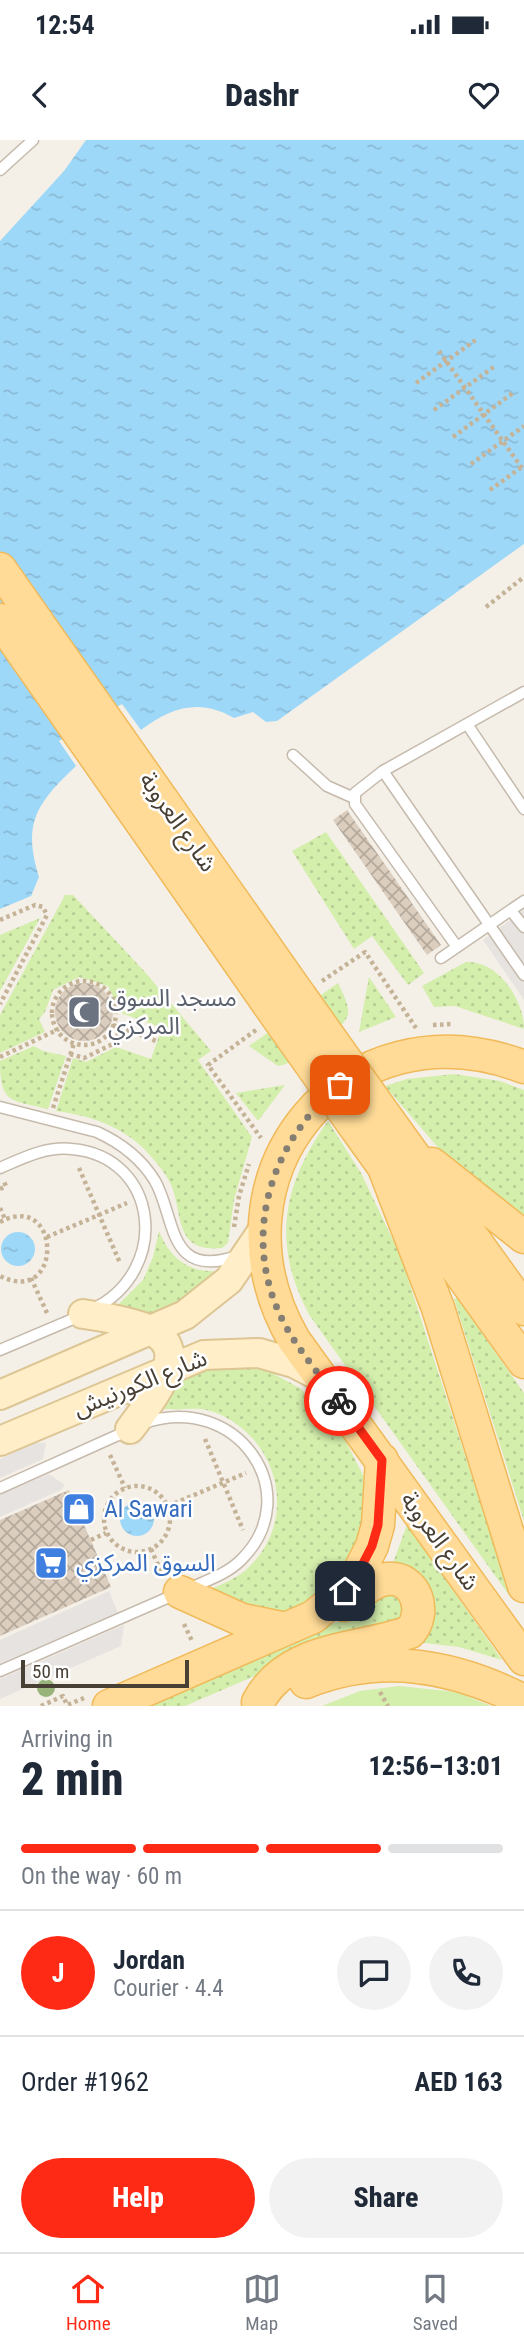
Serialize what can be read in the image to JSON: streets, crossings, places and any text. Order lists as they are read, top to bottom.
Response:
{
  "streets": {
    "main road": ["شارع العروبة", "شارع الكورنيش"]
  },
  "crossings": [
    ["شارع العروبة", "شارع الكورنيش"]
  ],
  "places": {
    "mosque": ["مسجد السوق المركزي"],
    "shop": ["Al Sawari"],
    "supermarket": ["السوق المركزي"]
  },
  "scale_bar": "50 m",
  "page": {
    "status": "12:54",
    "header": "Dashr",
    "scale": "50 m",
    "heading": ["2 min", "Arriving in", "12:56–13:01"],
    "panel": [
      "Jordan",
      "Courier · 4.4",
      "Order #1962",
      "AED 163"
    ],
    "bar": "On the way · 60 m",
    "round": "J",
    "buttons": ["Help", "Share"],
    "tabs": ["Home", "Map", "Saved"]
  }
}
